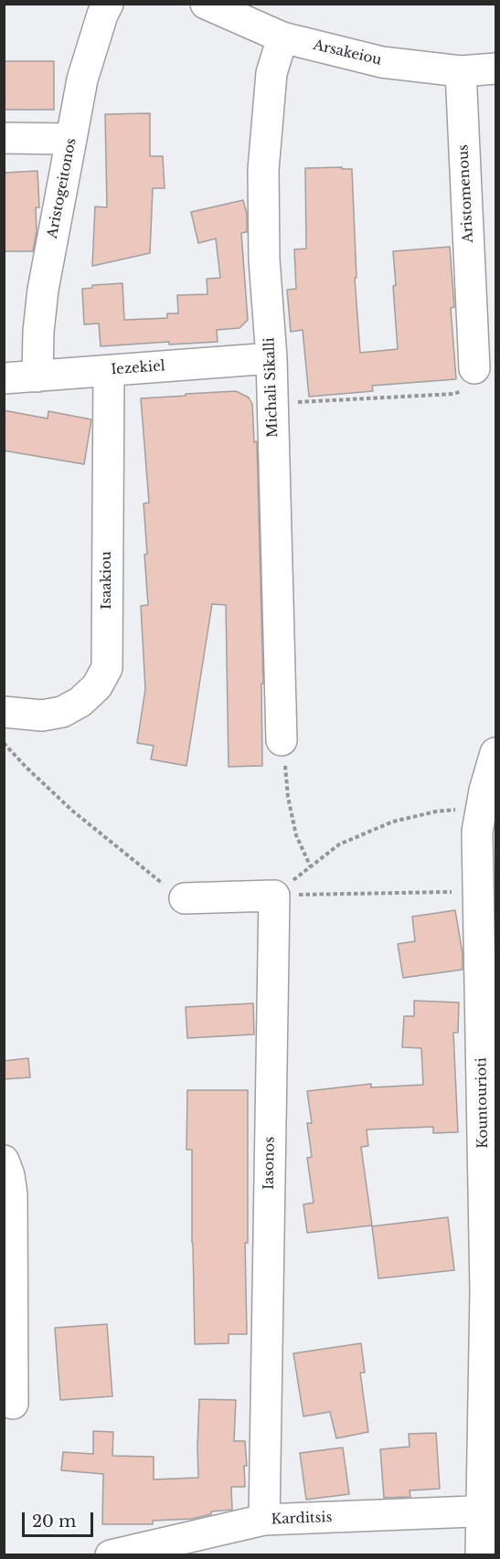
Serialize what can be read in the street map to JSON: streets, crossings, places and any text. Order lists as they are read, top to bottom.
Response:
{
  "streets": {
    "street": [
      "Arsakeiou",
      "Aristogeitonos",
      "Aristomenous",
      "Iezekiel",
      "Michali Sikalli",
      "Isaakiou",
      "Kountourioti",
      "Iasonos",
      "Karditsis"
    ]
  },
  "crossings": [
    ["Arsakeiou", "Aristomenous"],
    ["Arsakeiou", "Michali Sikalli"],
    ["Aristogeitonos", "Iezekiel"],
    ["Iezekiel", "Michali Sikalli"],
    ["Iezekiel", "Isaakiou"],
    ["Kountourioti", "Karditsis"],
    ["Iasonos", "Karditsis"]
  ],
  "scale_bar": "20 m"
}
